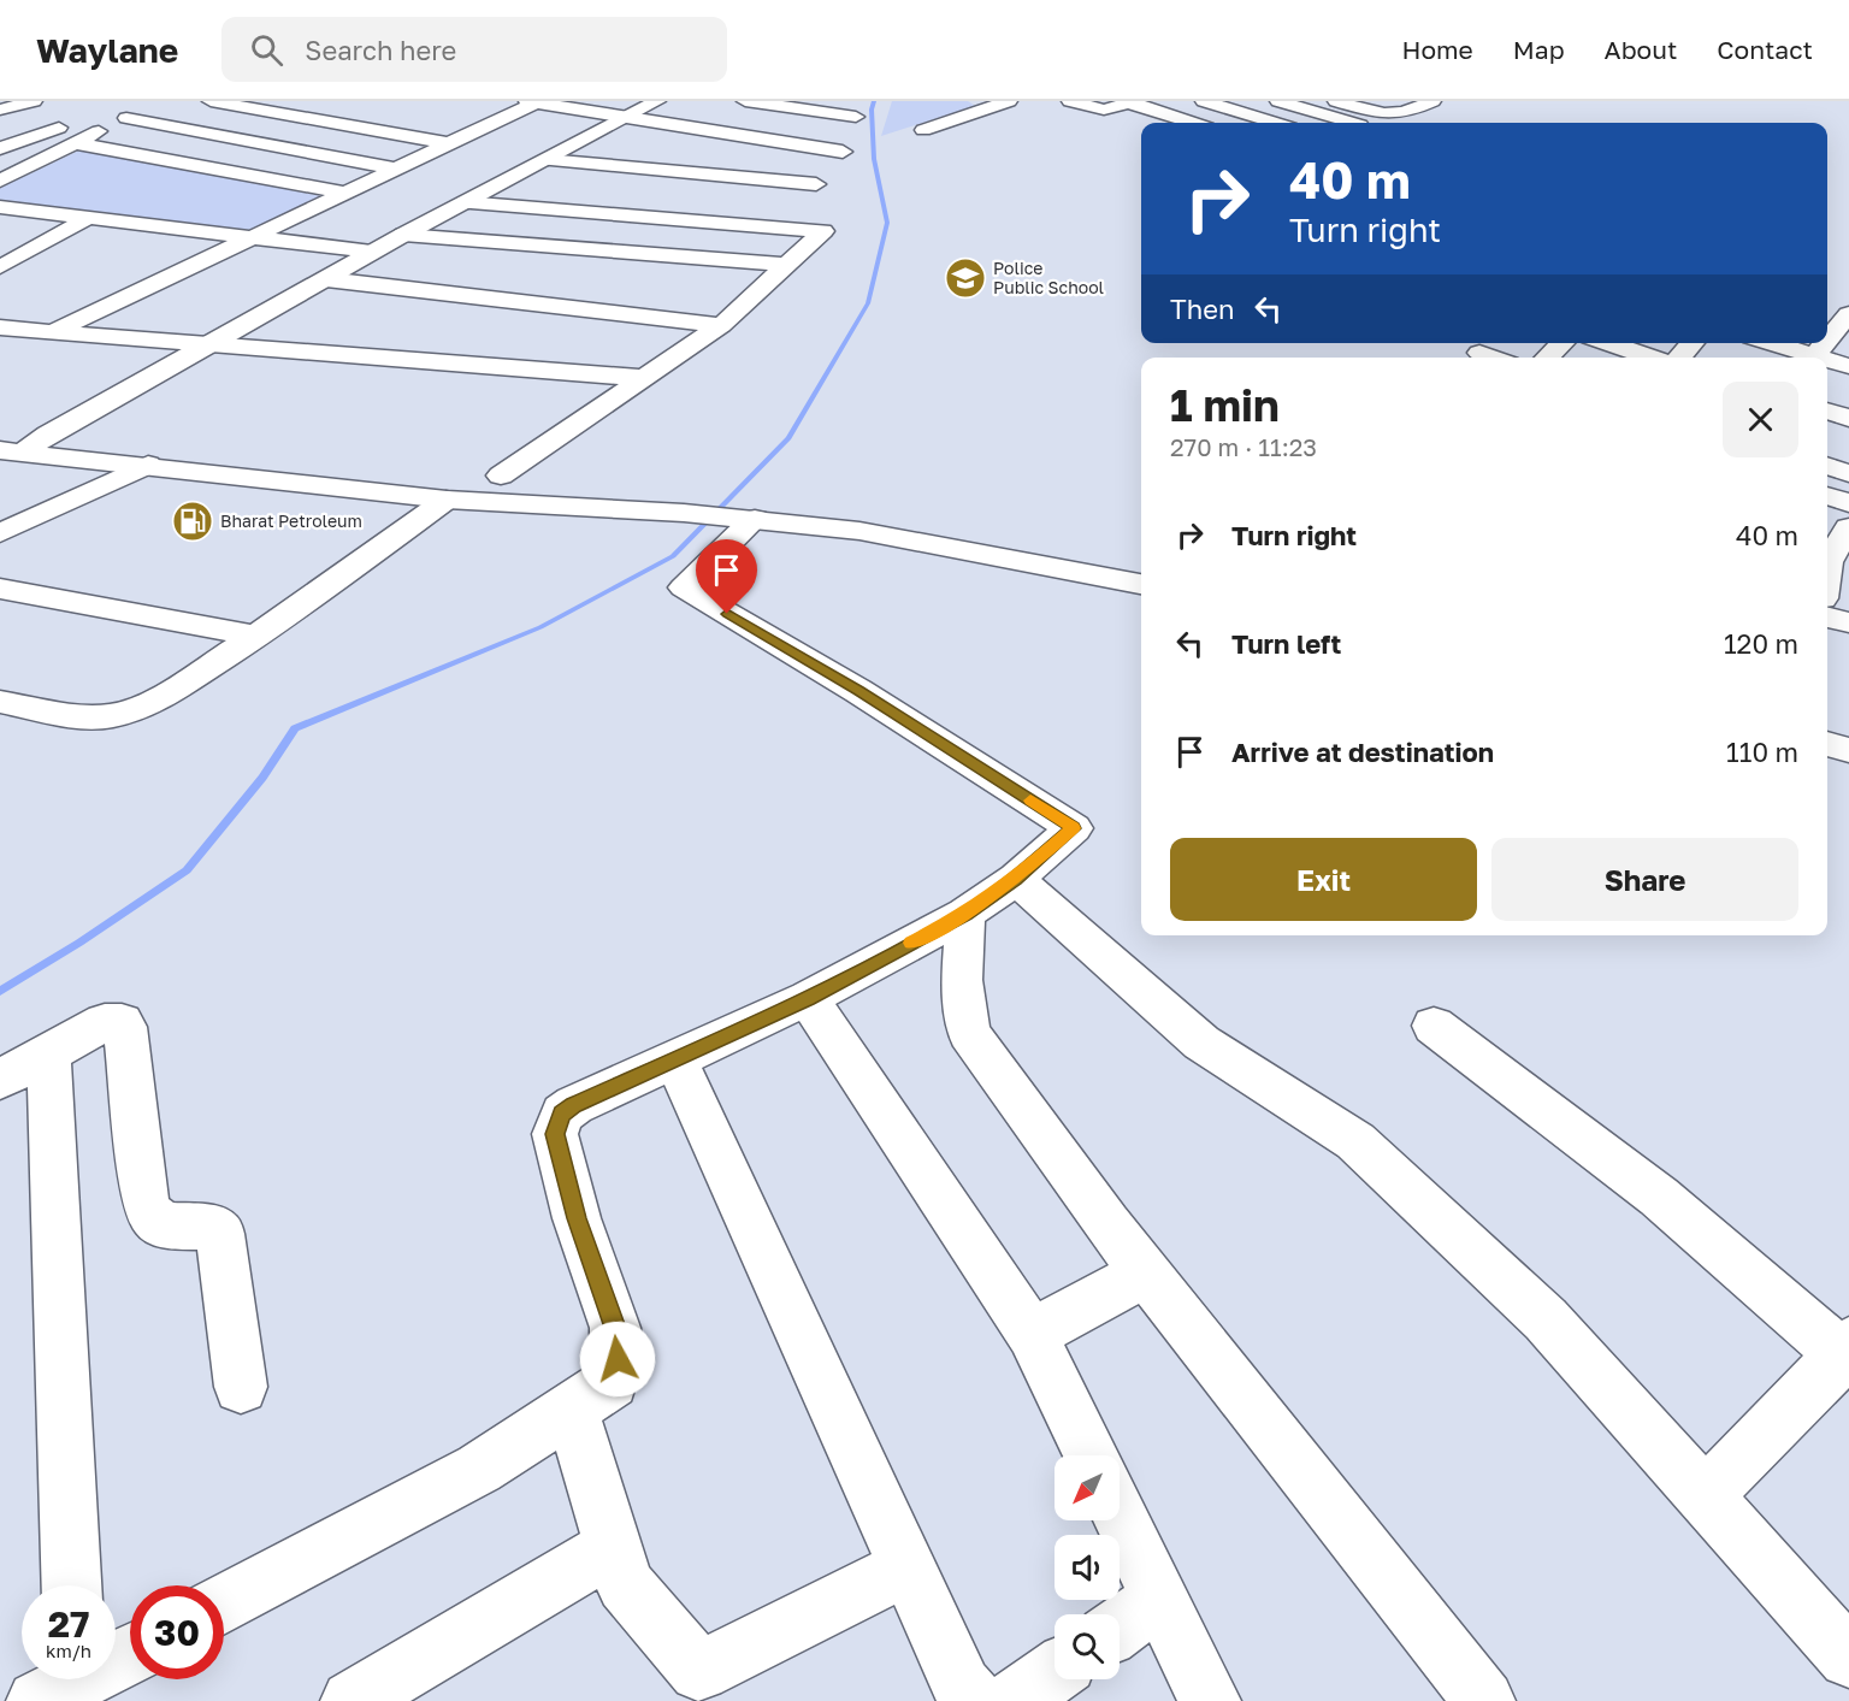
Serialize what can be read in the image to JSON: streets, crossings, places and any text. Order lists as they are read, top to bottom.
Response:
{
  "places": {
    "school or university": ["Police Public School"],
    "fuel station": ["Bharat Petroleum"]
  },
  "north": "bottom left",
  "page": {
    "header": "Waylane",
    "search": "Search here",
    "nav": [
      "Home",
      "Map",
      "About",
      "Contact"
    ],
    "turn": ["40 m", "Turn right"],
    "then": "Then",
    "heading": ["1 min", "270 m · 11:23"],
    "list": [
      {
        "name": "Turn right",
        "value": "40 m"
      },
      {
        "name": "Turn left",
        "value": "120 m"
      },
      {
        "name": "Arrive at destination",
        "value": "110 m"
      }
    ],
    "buttons": ["Exit", "Share"],
    "speed": "27 km/h",
    "limit": "30"
  }
}
